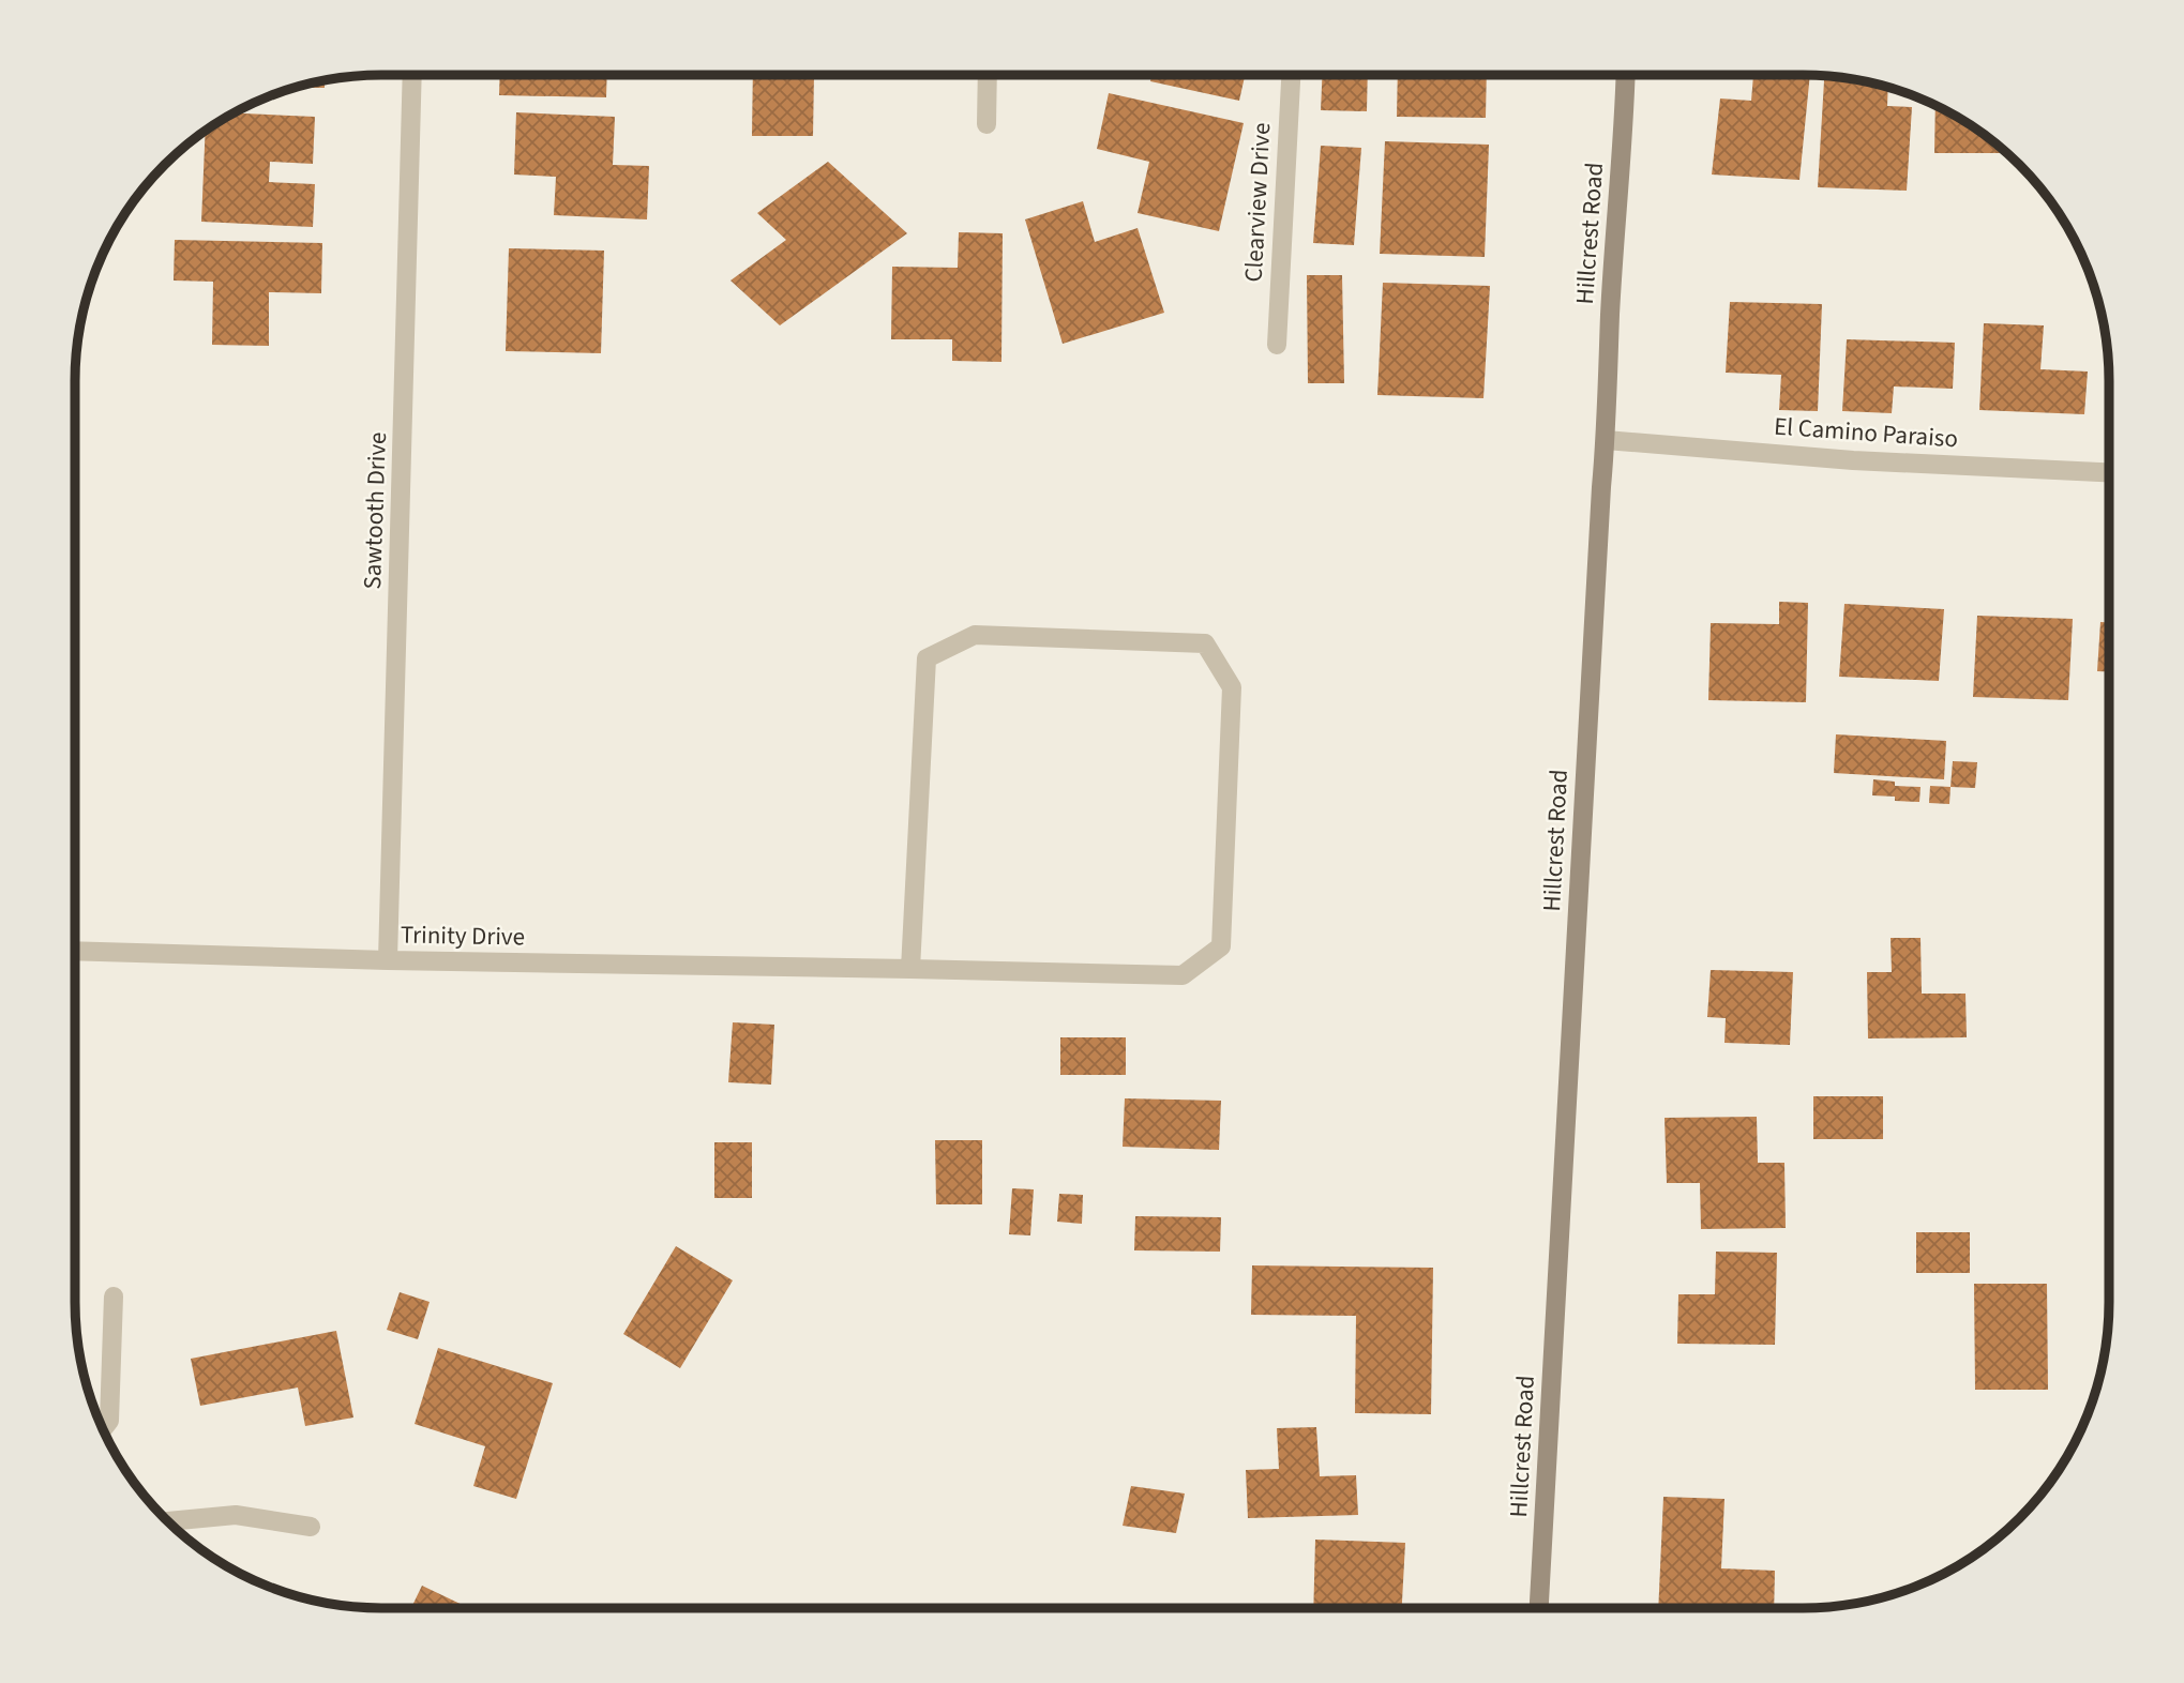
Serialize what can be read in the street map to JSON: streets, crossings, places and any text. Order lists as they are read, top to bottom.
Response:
{
  "streets": {
    "street": [
      "Clearview Drive",
      "Hillcrest Road",
      "El Camino Paraiso",
      "Sawtooth Drive",
      "Trinity Drive"
    ]
  },
  "crossings": [
    ["Hillcrest Road", "El Camino Paraiso"],
    ["Sawtooth Drive", "Trinity Drive"]
  ]
}
